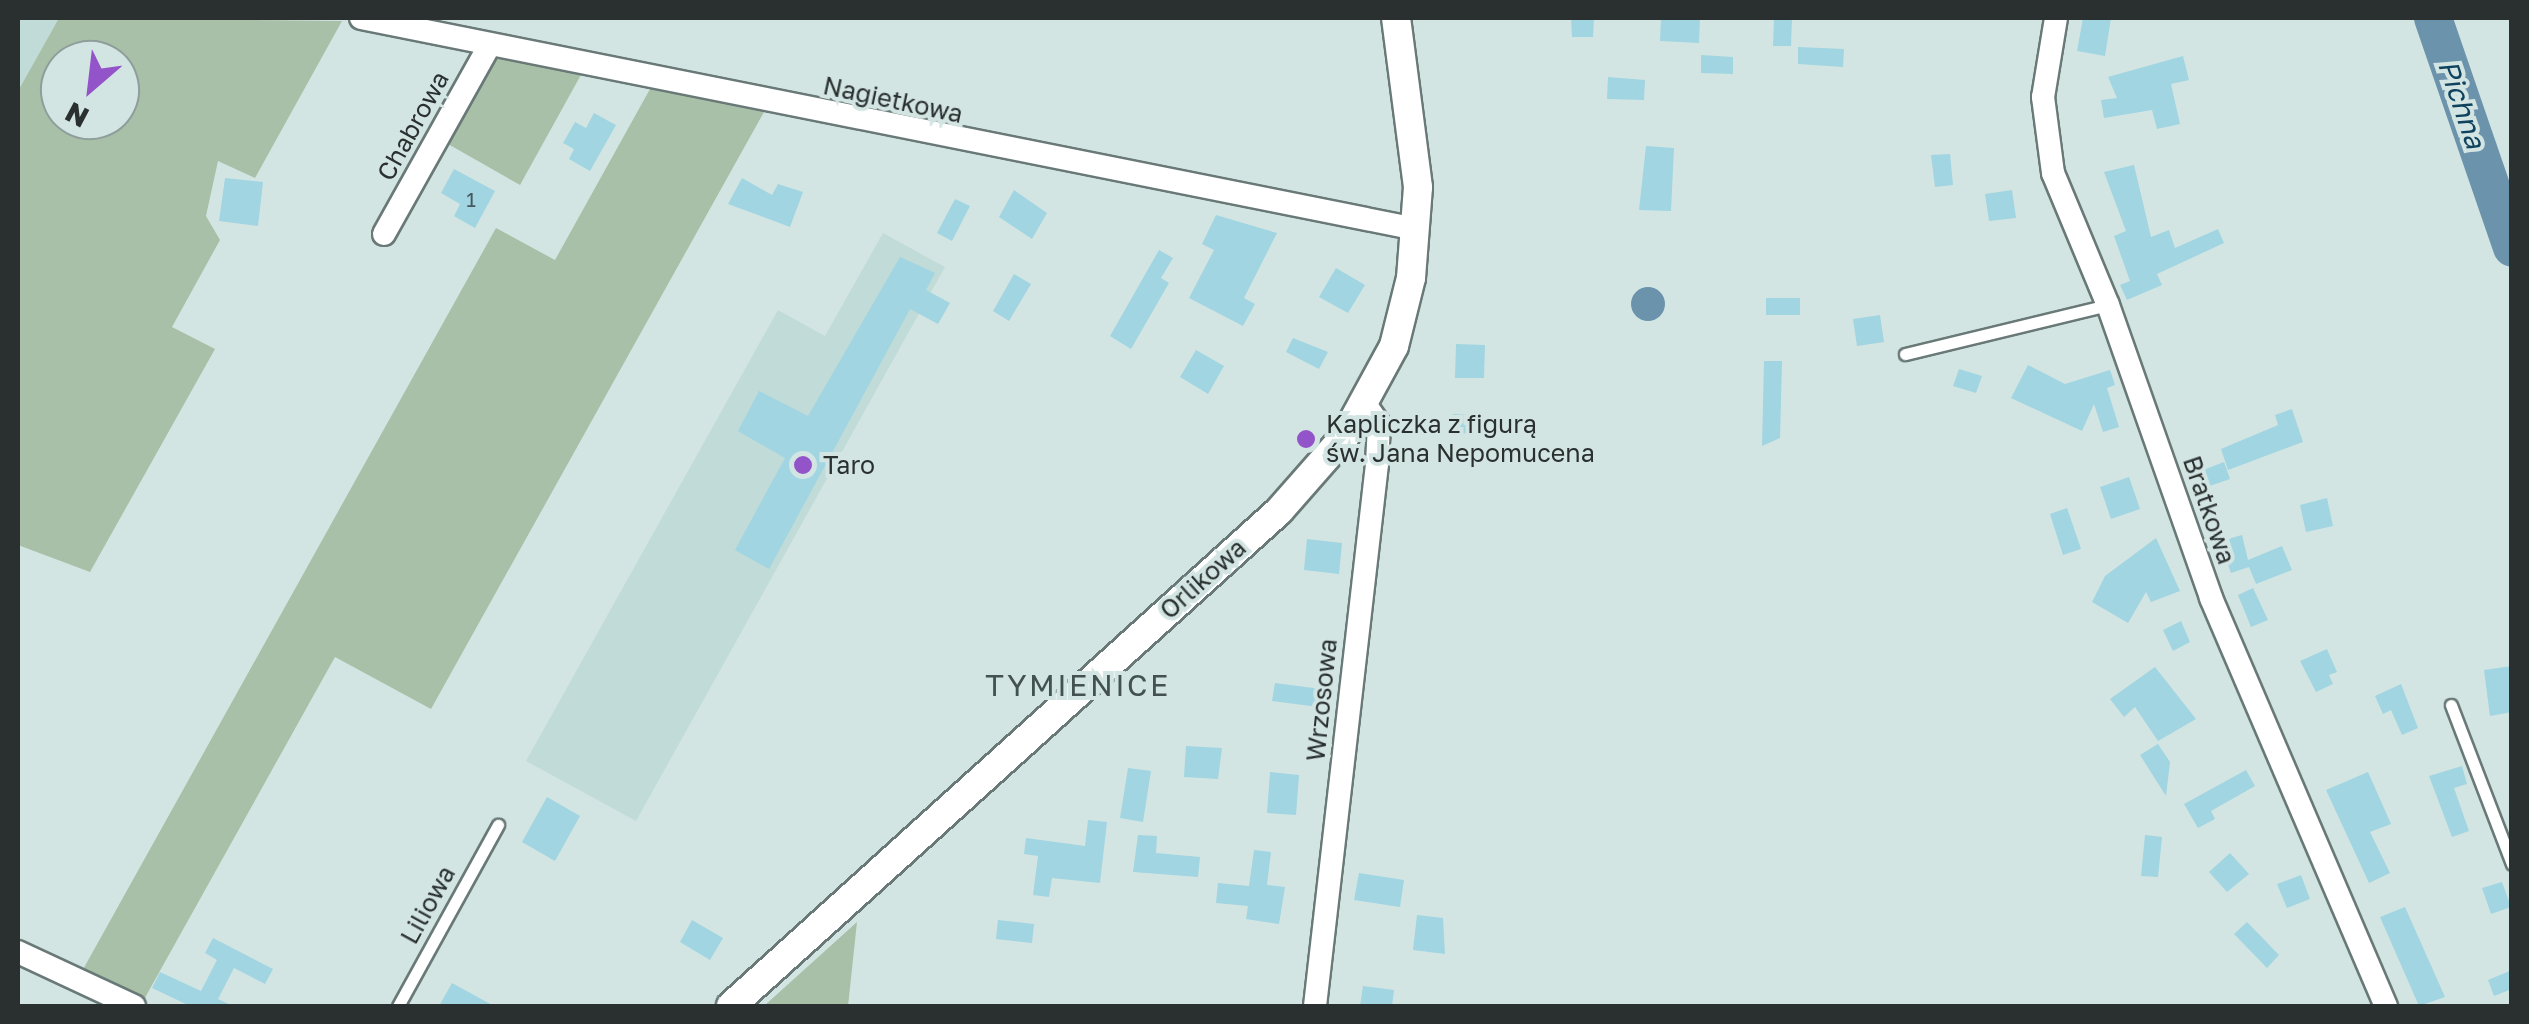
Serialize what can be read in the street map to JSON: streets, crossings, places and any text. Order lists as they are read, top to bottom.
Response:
{
  "streets": {
    "street": [
      "Nagietkowa",
      "Chabrowa",
      "Bratkowa",
      "Orlikowa",
      "Wrzosowa"
    ],
    "lane": ["Liliowa"]
  },
  "crossings": [
    ["Nagietkowa", "Chabrowa"],
    ["Nagietkowa", "Orlikowa"],
    ["Orlikowa", "Wrzosowa"]
  ],
  "districts": ["TYMIENICE"],
  "water": ["Pichna"],
  "places": ["Kapliczka z figurą św. Jana Nepomucena", "Taro"],
  "house_numbers": ["1"],
  "north": "bottom left"
}
